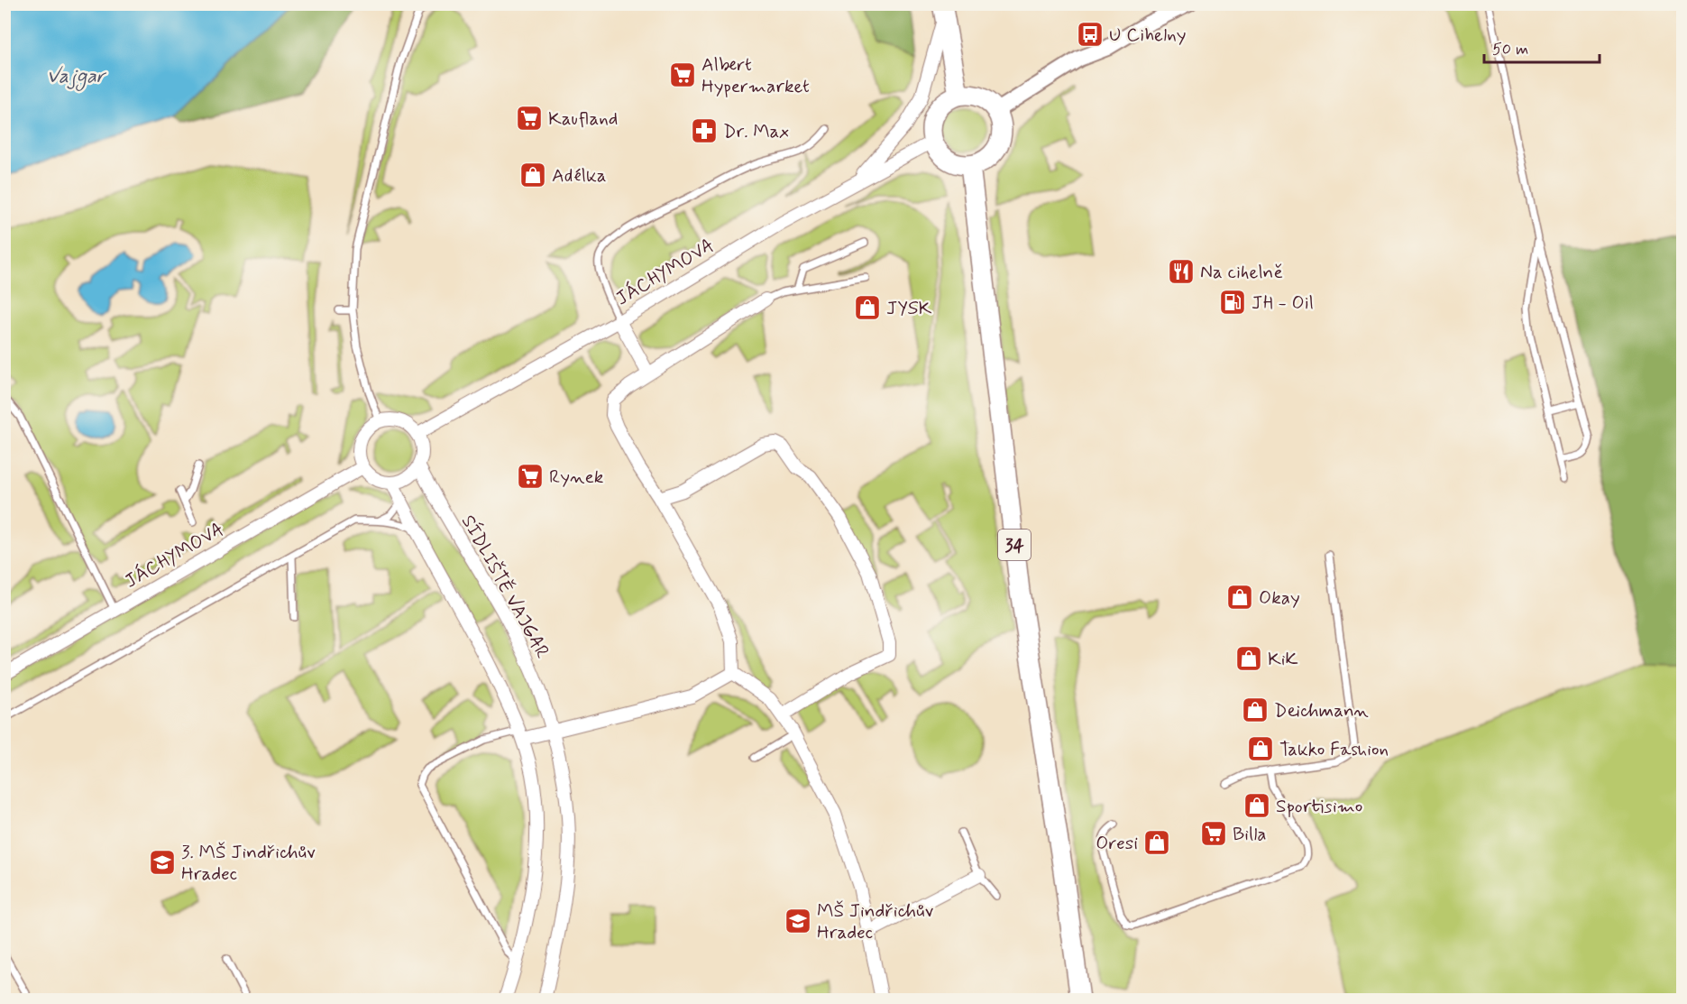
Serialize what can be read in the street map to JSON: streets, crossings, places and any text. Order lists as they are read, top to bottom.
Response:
{
  "streets": {
    "main road": ["34"],
    "street": ["JÁCHYMOVA", "SÍDLIŠTĚ VAJGAR"]
  },
  "crossings": [
    ["JÁCHYMOVA", "34"],
    ["JÁCHYMOVA", "SÍDLIŠTĚ VAJGAR"]
  ],
  "water": ["Vajgar"],
  "places": {
    "bus stop": ["U Cihelny"],
    "supermarket": [
      "Albert Hypermarket",
      "Kaufland",
      "Rynek",
      "Billa"
    ],
    "pharmacy": ["Dr. Max"],
    "shop": [
      "Adélka",
      "JYSK",
      "Okay",
      "KiK",
      "Deichmann",
      "Takko Fashion",
      "Sportisimo",
      "Oresi"
    ],
    "restaurant": ["Na cihelně"],
    "fuel station": ["JH - Oil"],
    "school or university": ["3. MŠ Jindřichův Hradec", "MŠ Jindřichův Hradec"]
  },
  "scale_bar": "50 m"
}
